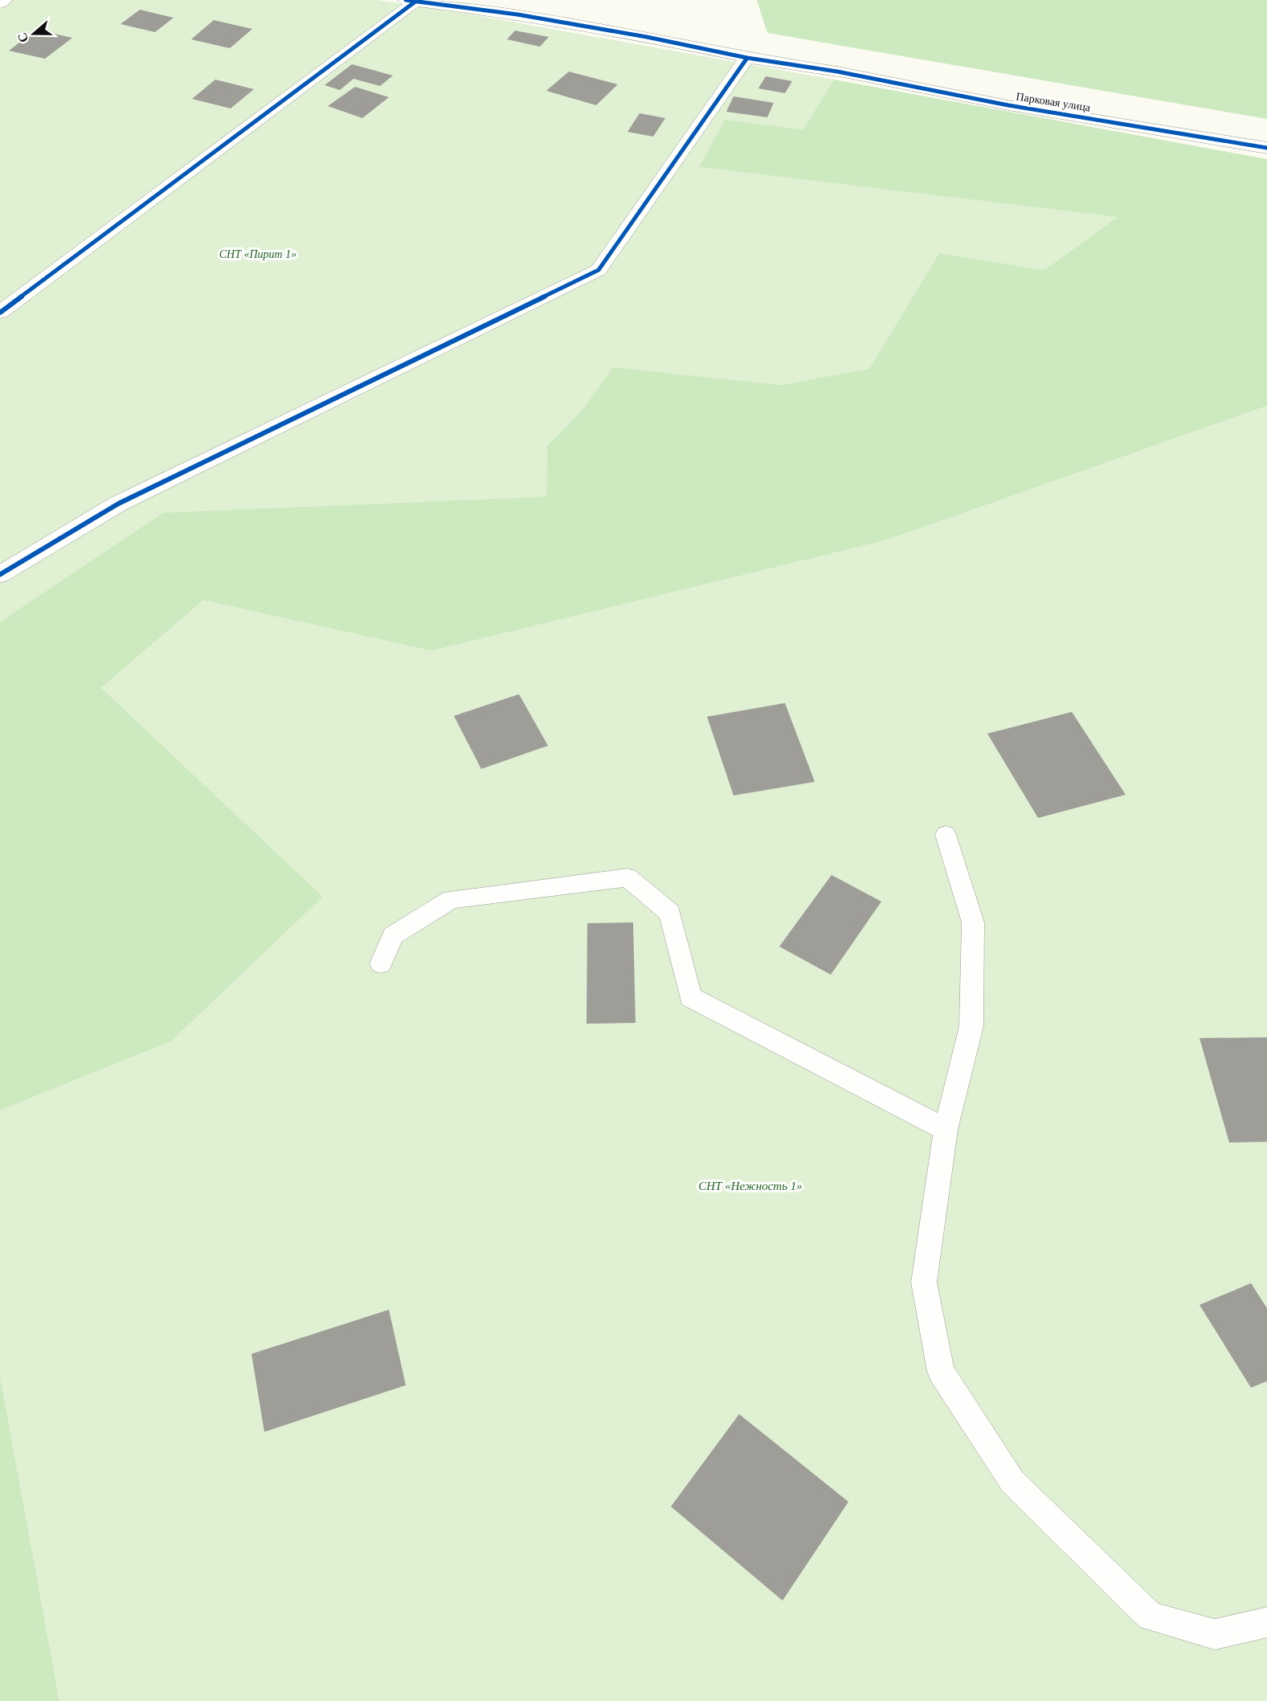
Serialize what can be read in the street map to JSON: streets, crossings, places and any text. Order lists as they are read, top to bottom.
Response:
{
  "streets": {
    "street": ["Парковая улица"]
  },
  "parks": ["СНТ «Пирит 1»", "СНТ «Нежность 1»"],
  "north": "left"
}
